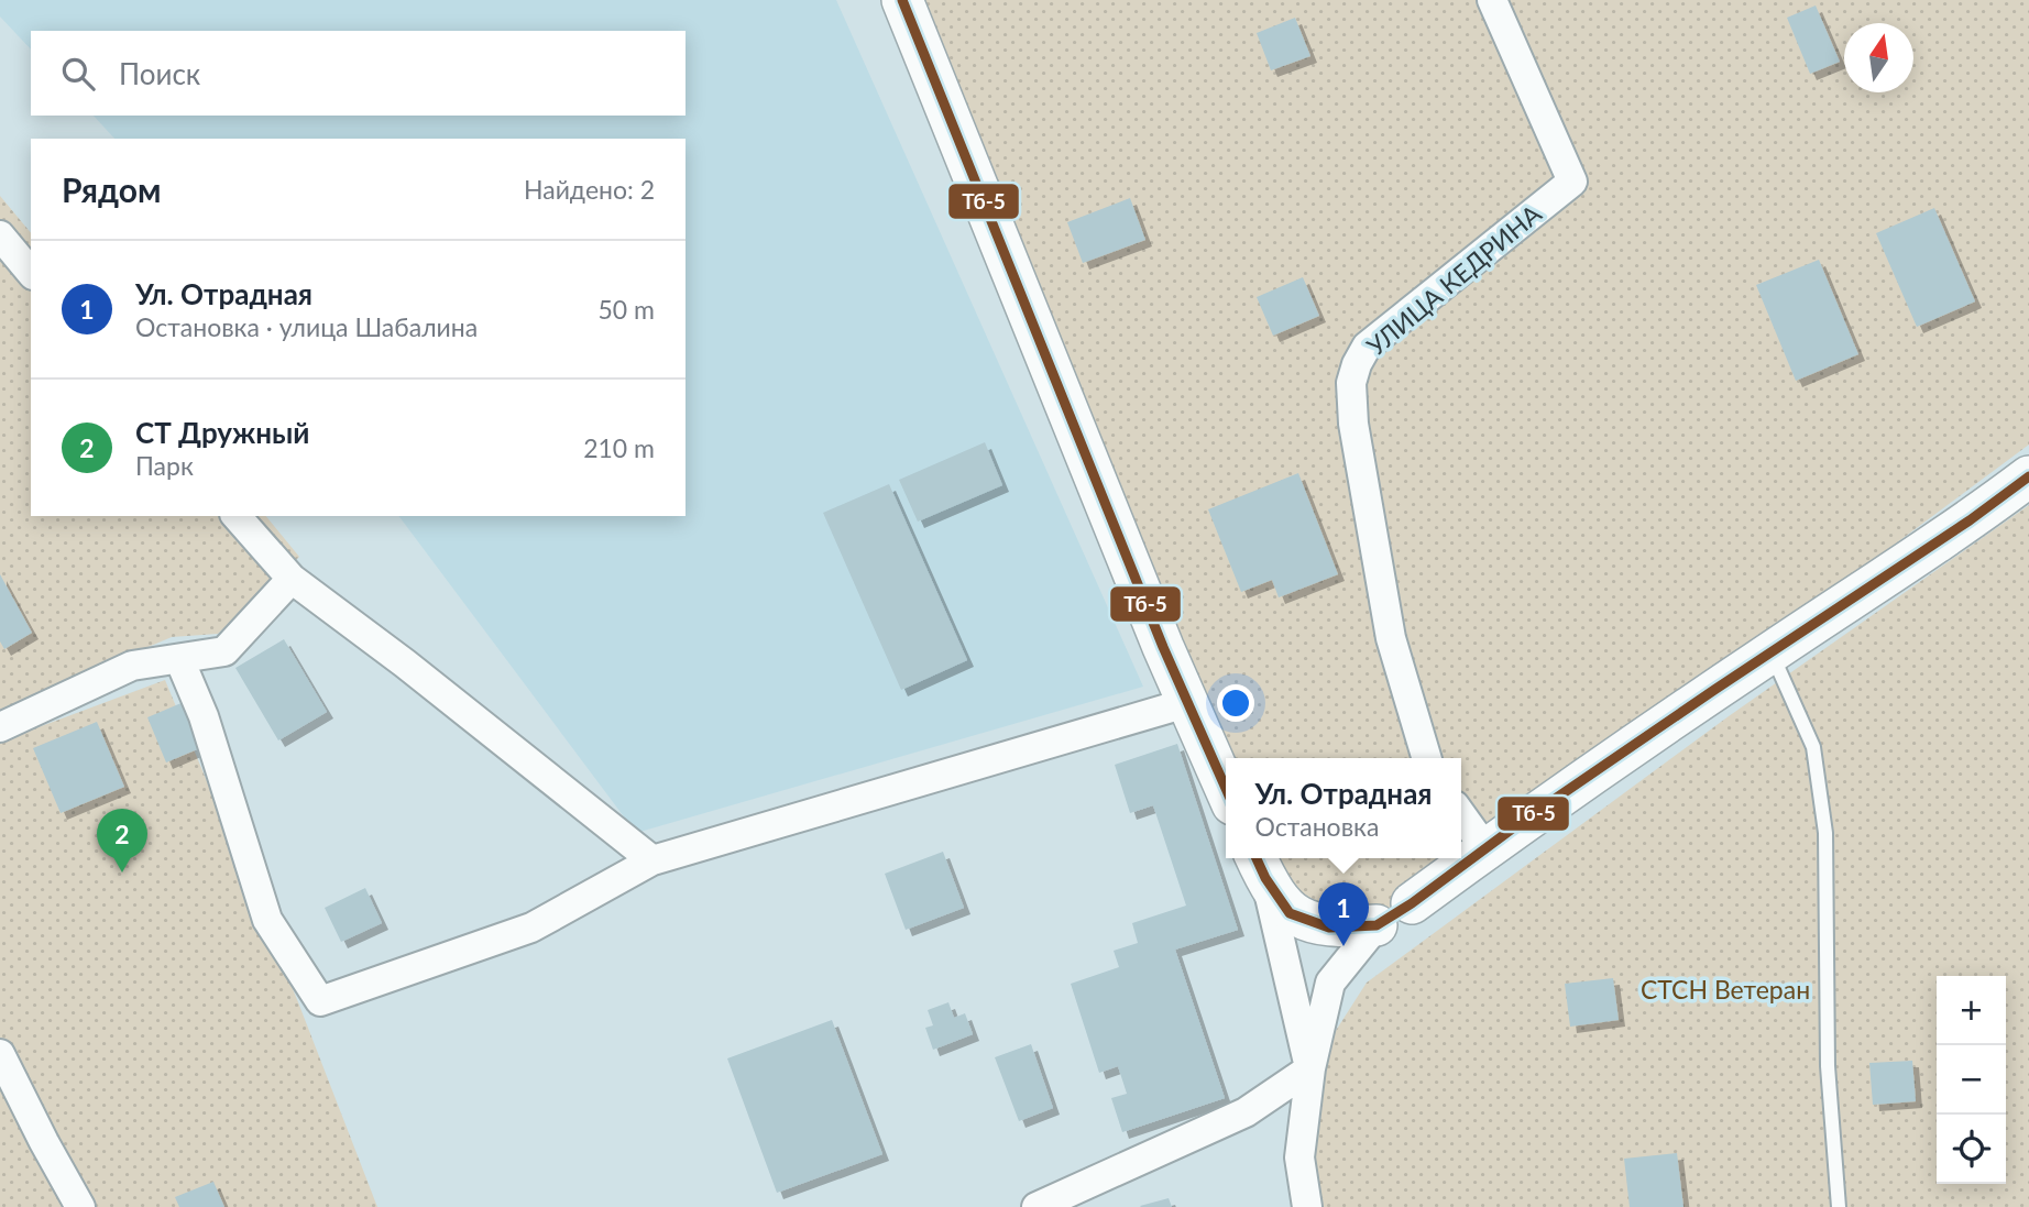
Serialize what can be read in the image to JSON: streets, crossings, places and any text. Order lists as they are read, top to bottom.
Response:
{
  "streets": {
    "street": ["УЛИЦА КЕДРИНА"]
  },
  "parks": ["СТСН Ветеран"],
  "lines": ["transit line Тб-5"],
  "north": "top",
  "page": {
    "search": "Поиск",
    "heading": ["Рядом", "Найдено: 2"],
    "list": [
      {
        "mark": "1",
        "name": "Ул. Отрадная",
        "note": "Остановка · улица Шабалина",
        "value": "50 m"
      },
      {
        "mark": "2",
        "name": "СТ Дружный",
        "note": "Парк",
        "value": "210 m"
      }
    ],
    "popup": ["Ул. Отрадная", "Остановка"],
    "pins": ["2", "1"],
    "map_buttons": ["+", "−"]
  }
}
